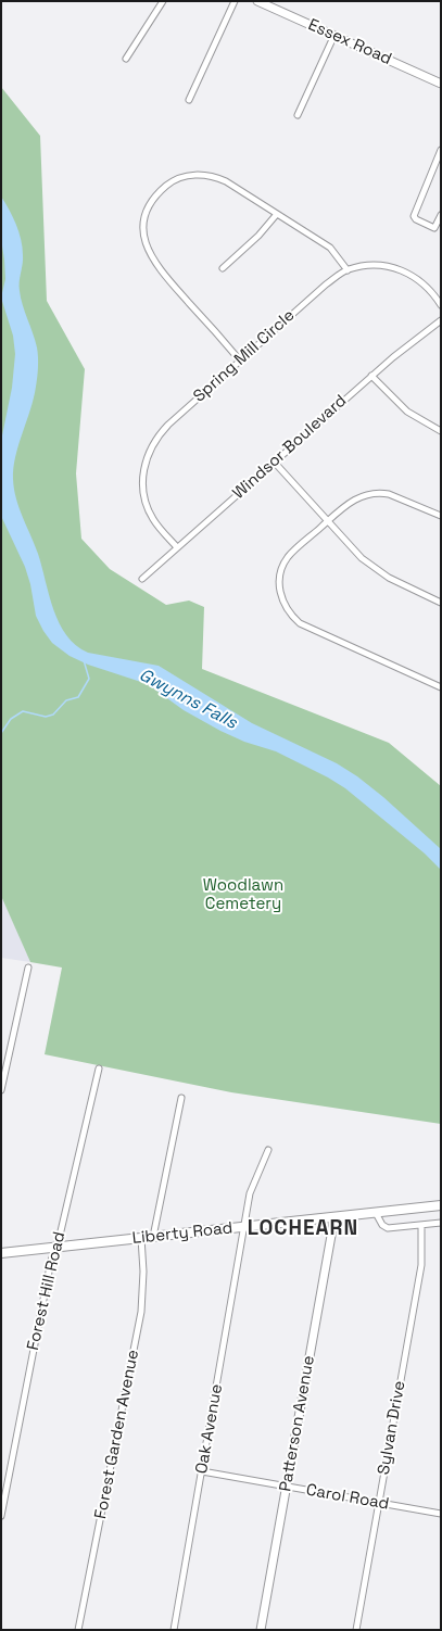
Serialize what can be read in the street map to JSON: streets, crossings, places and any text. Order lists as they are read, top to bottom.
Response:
{
  "streets": {
    "main road": ["Essex Road", "Liberty Road", "Patterson Avenue"],
    "street": [
      "Spring Mill Circle",
      "Windsor Boulevard",
      "Forest Hill Road",
      "Sylvan Drive",
      "Oak Avenue",
      "Forest Garden Avenue",
      "Carol Road"
    ]
  },
  "crossings": [
    ["Spring Mill Circle", "Windsor Boulevard"],
    ["Liberty Road", "Forest Hill Road"],
    ["Liberty Road", "Patterson Avenue"],
    ["Liberty Road", "Oak Avenue"],
    ["Liberty Road", "Forest Garden Avenue"],
    ["Patterson Avenue", "Carol Road"],
    ["Sylvan Drive", "Carol Road"],
    ["Oak Avenue", "Carol Road"]
  ],
  "districts": ["LOCHEARN"],
  "water": ["Gwynns Falls"],
  "parks": ["Woodlawn Cemetery"]
}
